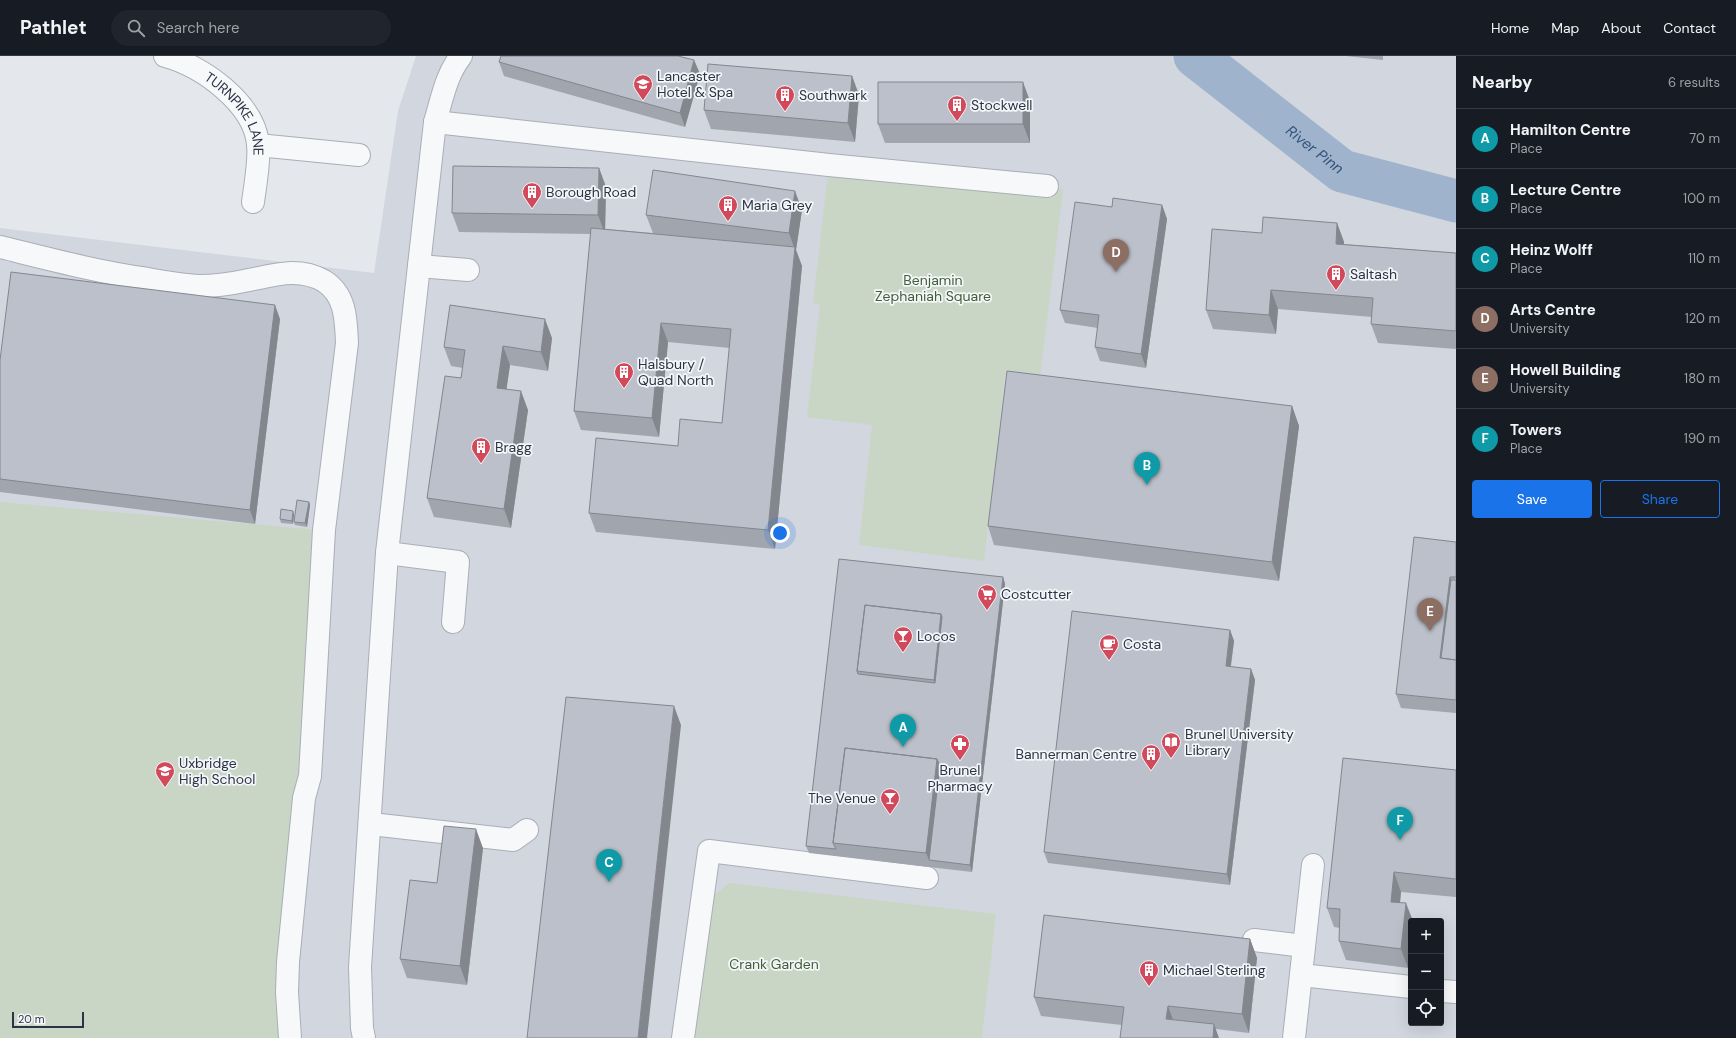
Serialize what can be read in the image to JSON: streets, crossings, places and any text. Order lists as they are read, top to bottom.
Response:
{
  "streets": {
    "street": ["TURNPIKE LANE"]
  },
  "water": ["River Pinn"],
  "parks": ["Benjamin Zephaniah Square", "Crank Garden"],
  "places": {
    "school or university": ["Lancaster Hotel & Spa", "Uxbridge High School"],
    "building": [
      "Southwark",
      "Stockwell",
      "Borough Road",
      "Maria Grey",
      "Saltash",
      "Halsbury / Quad North",
      "Bragg",
      "Bannerman Centre",
      "Michael Sterling"
    ],
    "supermarket": ["Costcutter"],
    "bar": ["Locos", "The Venue"],
    "cafe": ["Costa"],
    "library": ["Brunel University Library"],
    "pharmacy": ["Brunel Pharmacy"]
  },
  "scale_bar": "20 m",
  "page": {
    "header": "Pathlet",
    "search": "Search here",
    "nav": [
      "Home",
      "Map",
      "About",
      "Contact"
    ],
    "heading": ["Nearby", "6 results"],
    "list": [
      {
        "mark": "A",
        "name": "Hamilton Centre",
        "note": "Place",
        "value": "70 m"
      },
      {
        "mark": "B",
        "name": "Lecture Centre",
        "note": "Place",
        "value": "100 m"
      },
      {
        "mark": "C",
        "name": "Heinz Wolff",
        "note": "Place",
        "value": "110 m"
      },
      {
        "mark": "D",
        "name": "Arts Centre",
        "note": "University",
        "value": "120 m"
      },
      {
        "mark": "E",
        "name": "Howell Building",
        "note": "University",
        "value": "180 m"
      },
      {
        "mark": "F",
        "name": "Towers",
        "note": "Place",
        "value": "190 m"
      }
    ],
    "pins": [
      "D",
      "B",
      "E",
      "A",
      "F",
      "C"
    ],
    "buttons": ["Save", "Share"],
    "map_buttons": ["+", "−"],
    "scale": "20 m"
  }
}
